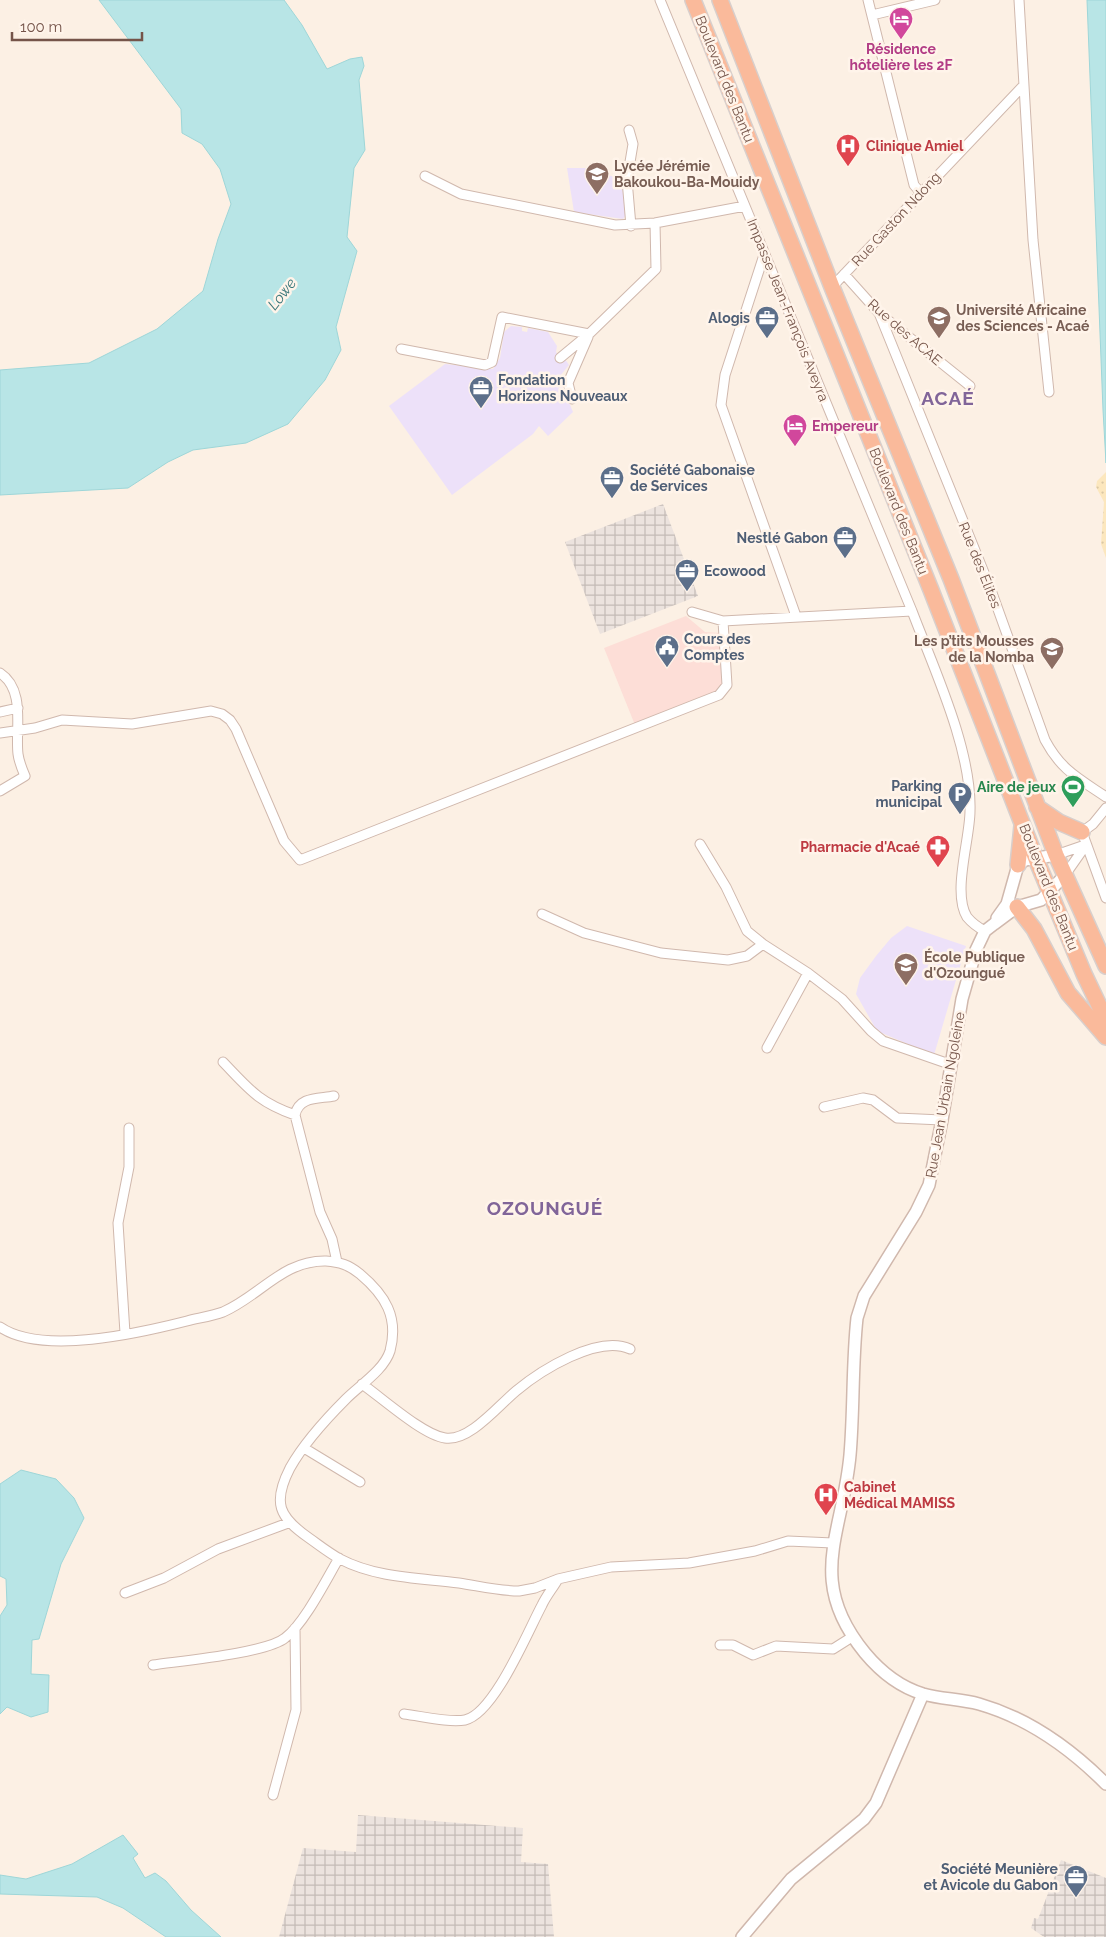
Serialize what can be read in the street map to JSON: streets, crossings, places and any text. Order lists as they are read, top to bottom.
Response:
{
  "streets": {
    "highway": ["Boulevard des Bantu"],
    "street": [
      "Rue Gaston Ndong",
      "Impasse Jean-François Aveyra",
      "Rue des ACAE",
      "Rue des Élites",
      "Rue Jean Urbain Ngoleine"
    ]
  },
  "crossings": [
    ["Boulevard des Bantu", "Rue Gaston Ndong"],
    ["Rue Gaston Ndong", "Rue des ACAE"],
    ["Impasse Jean-François Aveyra", "Rue Jean Urbain Ngoleine"],
    ["Rue des ACAE", "Rue des Élites"]
  ],
  "districts": ["ACAÉ", "OZOUNGUÉ"],
  "water": ["Lowe"],
  "places": {
    "hotel": ["Résidence hôtelière les 2F", "Empereur"],
    "hospital": ["Clinique Amiel", "Cabinet Médical MAMISS"],
    "school or university": [
      "Lycée Jérémie Bakoukou-Ba-Mouidy",
      "Université Africaine des Sciences - Acaé",
      "Les p’tits Mousses de la Nomba",
      "École Publique d'Ozoungué"
    ],
    "office": [
      "Alogis",
      "Fondation Horizons Nouveaux",
      "Société Gabonaise de Services",
      "Nestlé Gabon",
      "Ecowood",
      "Société Meunière et Avicole du Gabon"
    ],
    "public building": ["Cours des Comptes"],
    "sports": ["Aire de jeux"],
    "parking": ["Parking municipal"],
    "pharmacy": ["Pharmacie d'Acaé"]
  },
  "scale_bar": "100 m"
}
